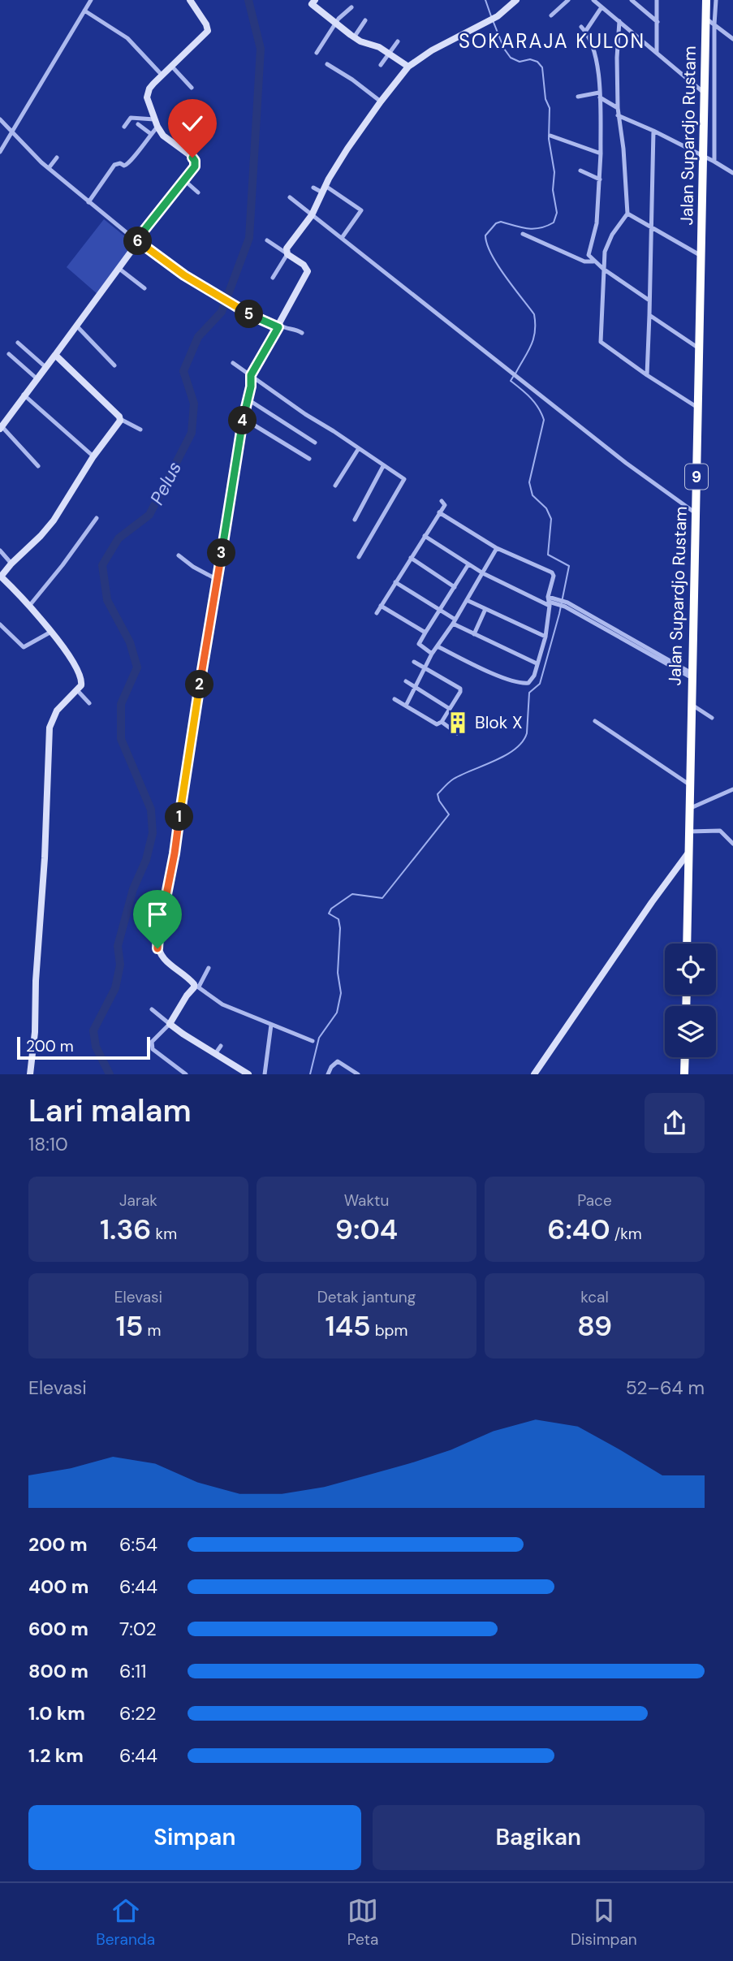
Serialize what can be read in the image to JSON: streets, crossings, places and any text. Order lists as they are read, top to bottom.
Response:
{
  "streets": {
    "highway": ["Jalan Supardjo Rustam", "9"]
  },
  "districts": ["SOKARAJA KULON"],
  "water": ["Pelus"],
  "places": {
    "building": ["Blok X"]
  },
  "scale_bar": "200 m",
  "page": {
    "pins": [
      "6",
      "5",
      "4",
      "3",
      "2",
      "1"
    ],
    "scale": "200 m",
    "heading": ["Lari malam", "18:10"],
    "stats": [
      ["Jarak", "1.36 km"],
      ["Waktu", "9:04"],
      ["Pace", "6:40 /km"],
      ["Elevasi", "15 m"],
      ["Detak jantung", "145 bpm"],
      ["kcal", "89"]
    ],
    "chart": ["Elevasi", "52–64 m"],
    "list": [
      {
        "name": "200 m",
        "note": "6:54"
      },
      {
        "name": "400 m",
        "note": "6:44"
      },
      {
        "name": "600 m",
        "note": "7:02"
      },
      {
        "name": "800 m",
        "note": "6:11"
      },
      {
        "name": "1.0 km",
        "note": "6:22"
      },
      {
        "name": "1.2 km",
        "note": "6:44"
      }
    ],
    "buttons": ["Simpan", "Bagikan"],
    "tabs": ["Beranda", "Peta", "Disimpan"]
  }
}
